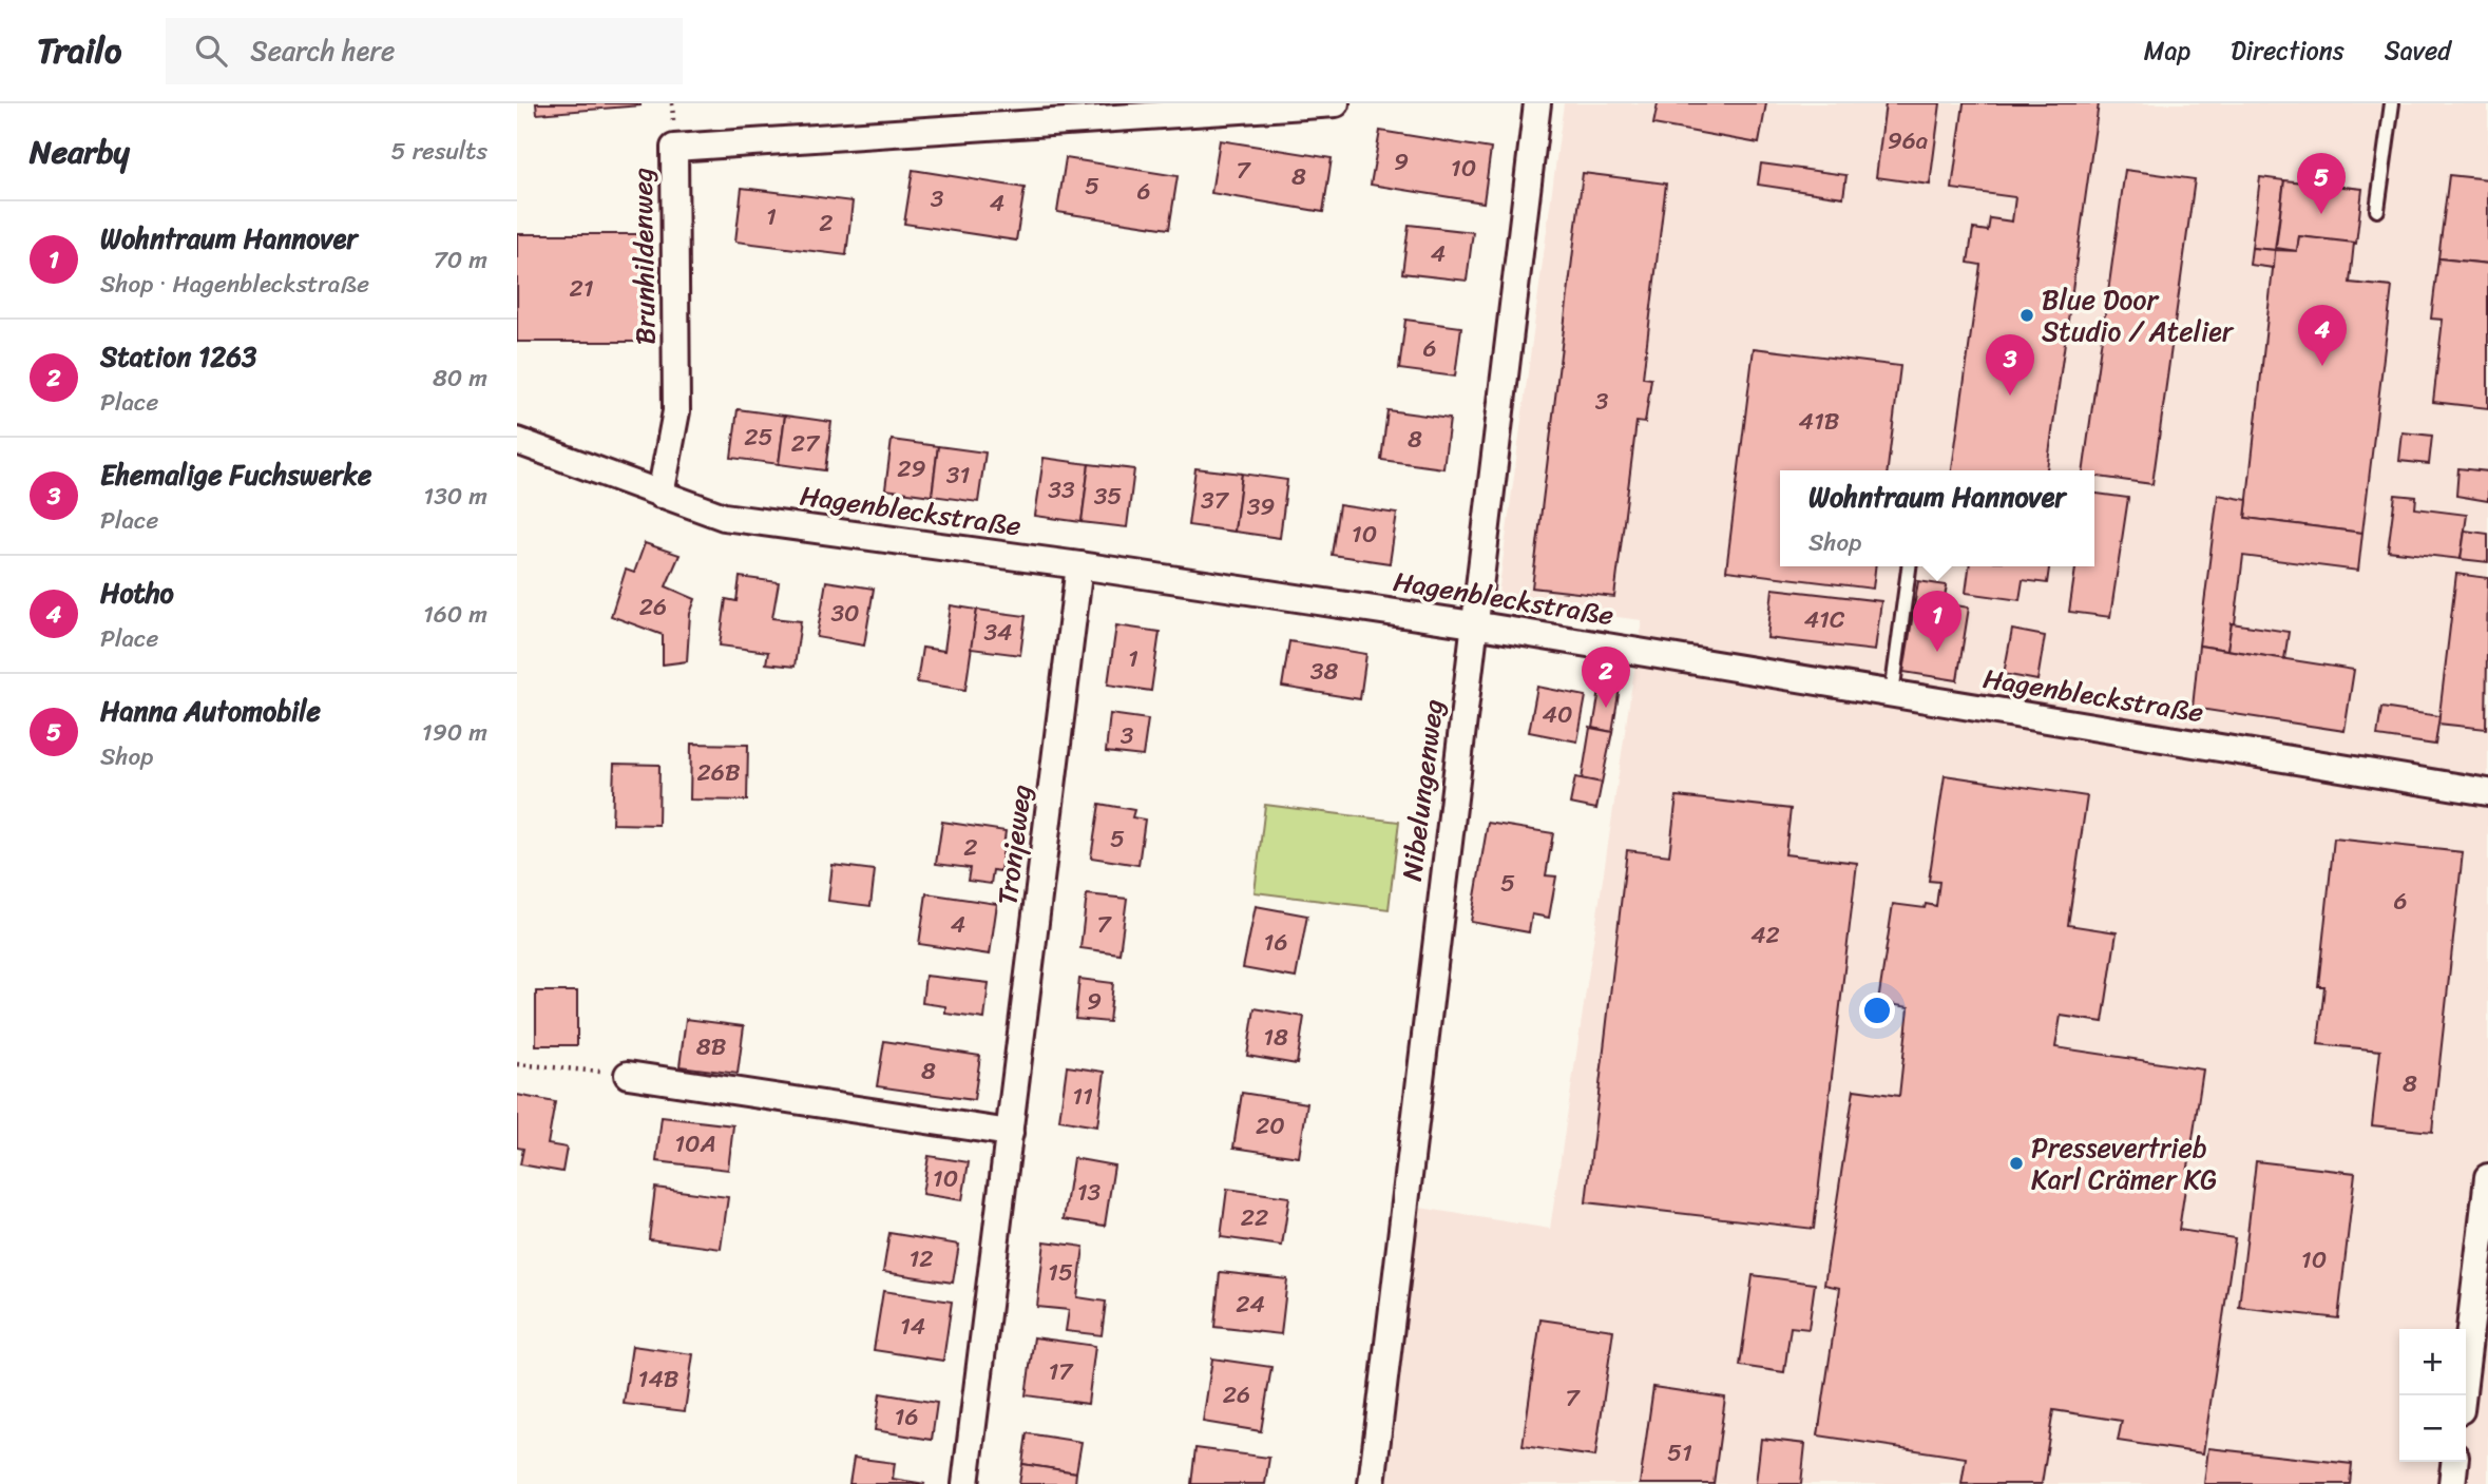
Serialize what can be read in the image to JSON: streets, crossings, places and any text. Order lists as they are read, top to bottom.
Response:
{
  "streets": {
    "street": [
      "Brunhildenweg",
      "Hagenbleckstraße",
      "Nibelungenweg",
      "Tronjeweg"
    ]
  },
  "crossings": [
    ["Brunhildenweg", "Hagenbleckstraße"],
    ["Hagenbleckstraße", "Nibelungenweg"],
    ["Hagenbleckstraße", "Tronjeweg"]
  ],
  "places": ["Blue Door Studio / Atelier", "Pressevertrieb Karl Crämer KG"],
  "house_numbers": [
    "96a",
    "9",
    "10",
    "7",
    "8",
    "5",
    "6",
    "3",
    "4",
    "1",
    "2",
    "4",
    "21",
    "6",
    "3",
    "41B",
    "25",
    "8",
    "27",
    "29",
    "31",
    "33",
    "35",
    "37",
    "39",
    "10",
    "26",
    "30",
    "41C",
    "34",
    "1",
    "38",
    "40",
    "3",
    "26B",
    "5",
    "2",
    "5",
    "6",
    "4",
    "7",
    "42",
    "16",
    "9",
    "18",
    "8B",
    "8",
    "8",
    "11",
    "20",
    "10A",
    "10",
    "13",
    "22",
    "12",
    "10",
    "15",
    "24",
    "14",
    "17",
    "14B",
    "26",
    "7",
    "16",
    "51"
  ],
  "page": {
    "header": "Trailo",
    "search": "Search here",
    "nav": ["Map", "Directions", "Saved"],
    "heading": ["Nearby", "5 results"],
    "pins": [
      "5",
      "4",
      "3",
      "1",
      "2"
    ],
    "list": [
      {
        "mark": "1",
        "name": "Wohntraum Hannover",
        "note": "Shop · Hagenbleckstraße",
        "value": "70 m"
      },
      {
        "mark": "2",
        "name": "Station 1263",
        "note": "Place",
        "value": "80 m"
      },
      {
        "mark": "3",
        "name": "Ehemalige Fuchswerke",
        "note": "Place",
        "value": "130 m"
      },
      {
        "mark": "4",
        "name": "Hotho",
        "note": "Place",
        "value": "160 m"
      },
      {
        "mark": "5",
        "name": "Hanna Automobile",
        "note": "Shop",
        "value": "190 m"
      }
    ],
    "popup": ["Wohntraum Hannover", "Shop"],
    "map_buttons": ["+", "−"]
  }
}
